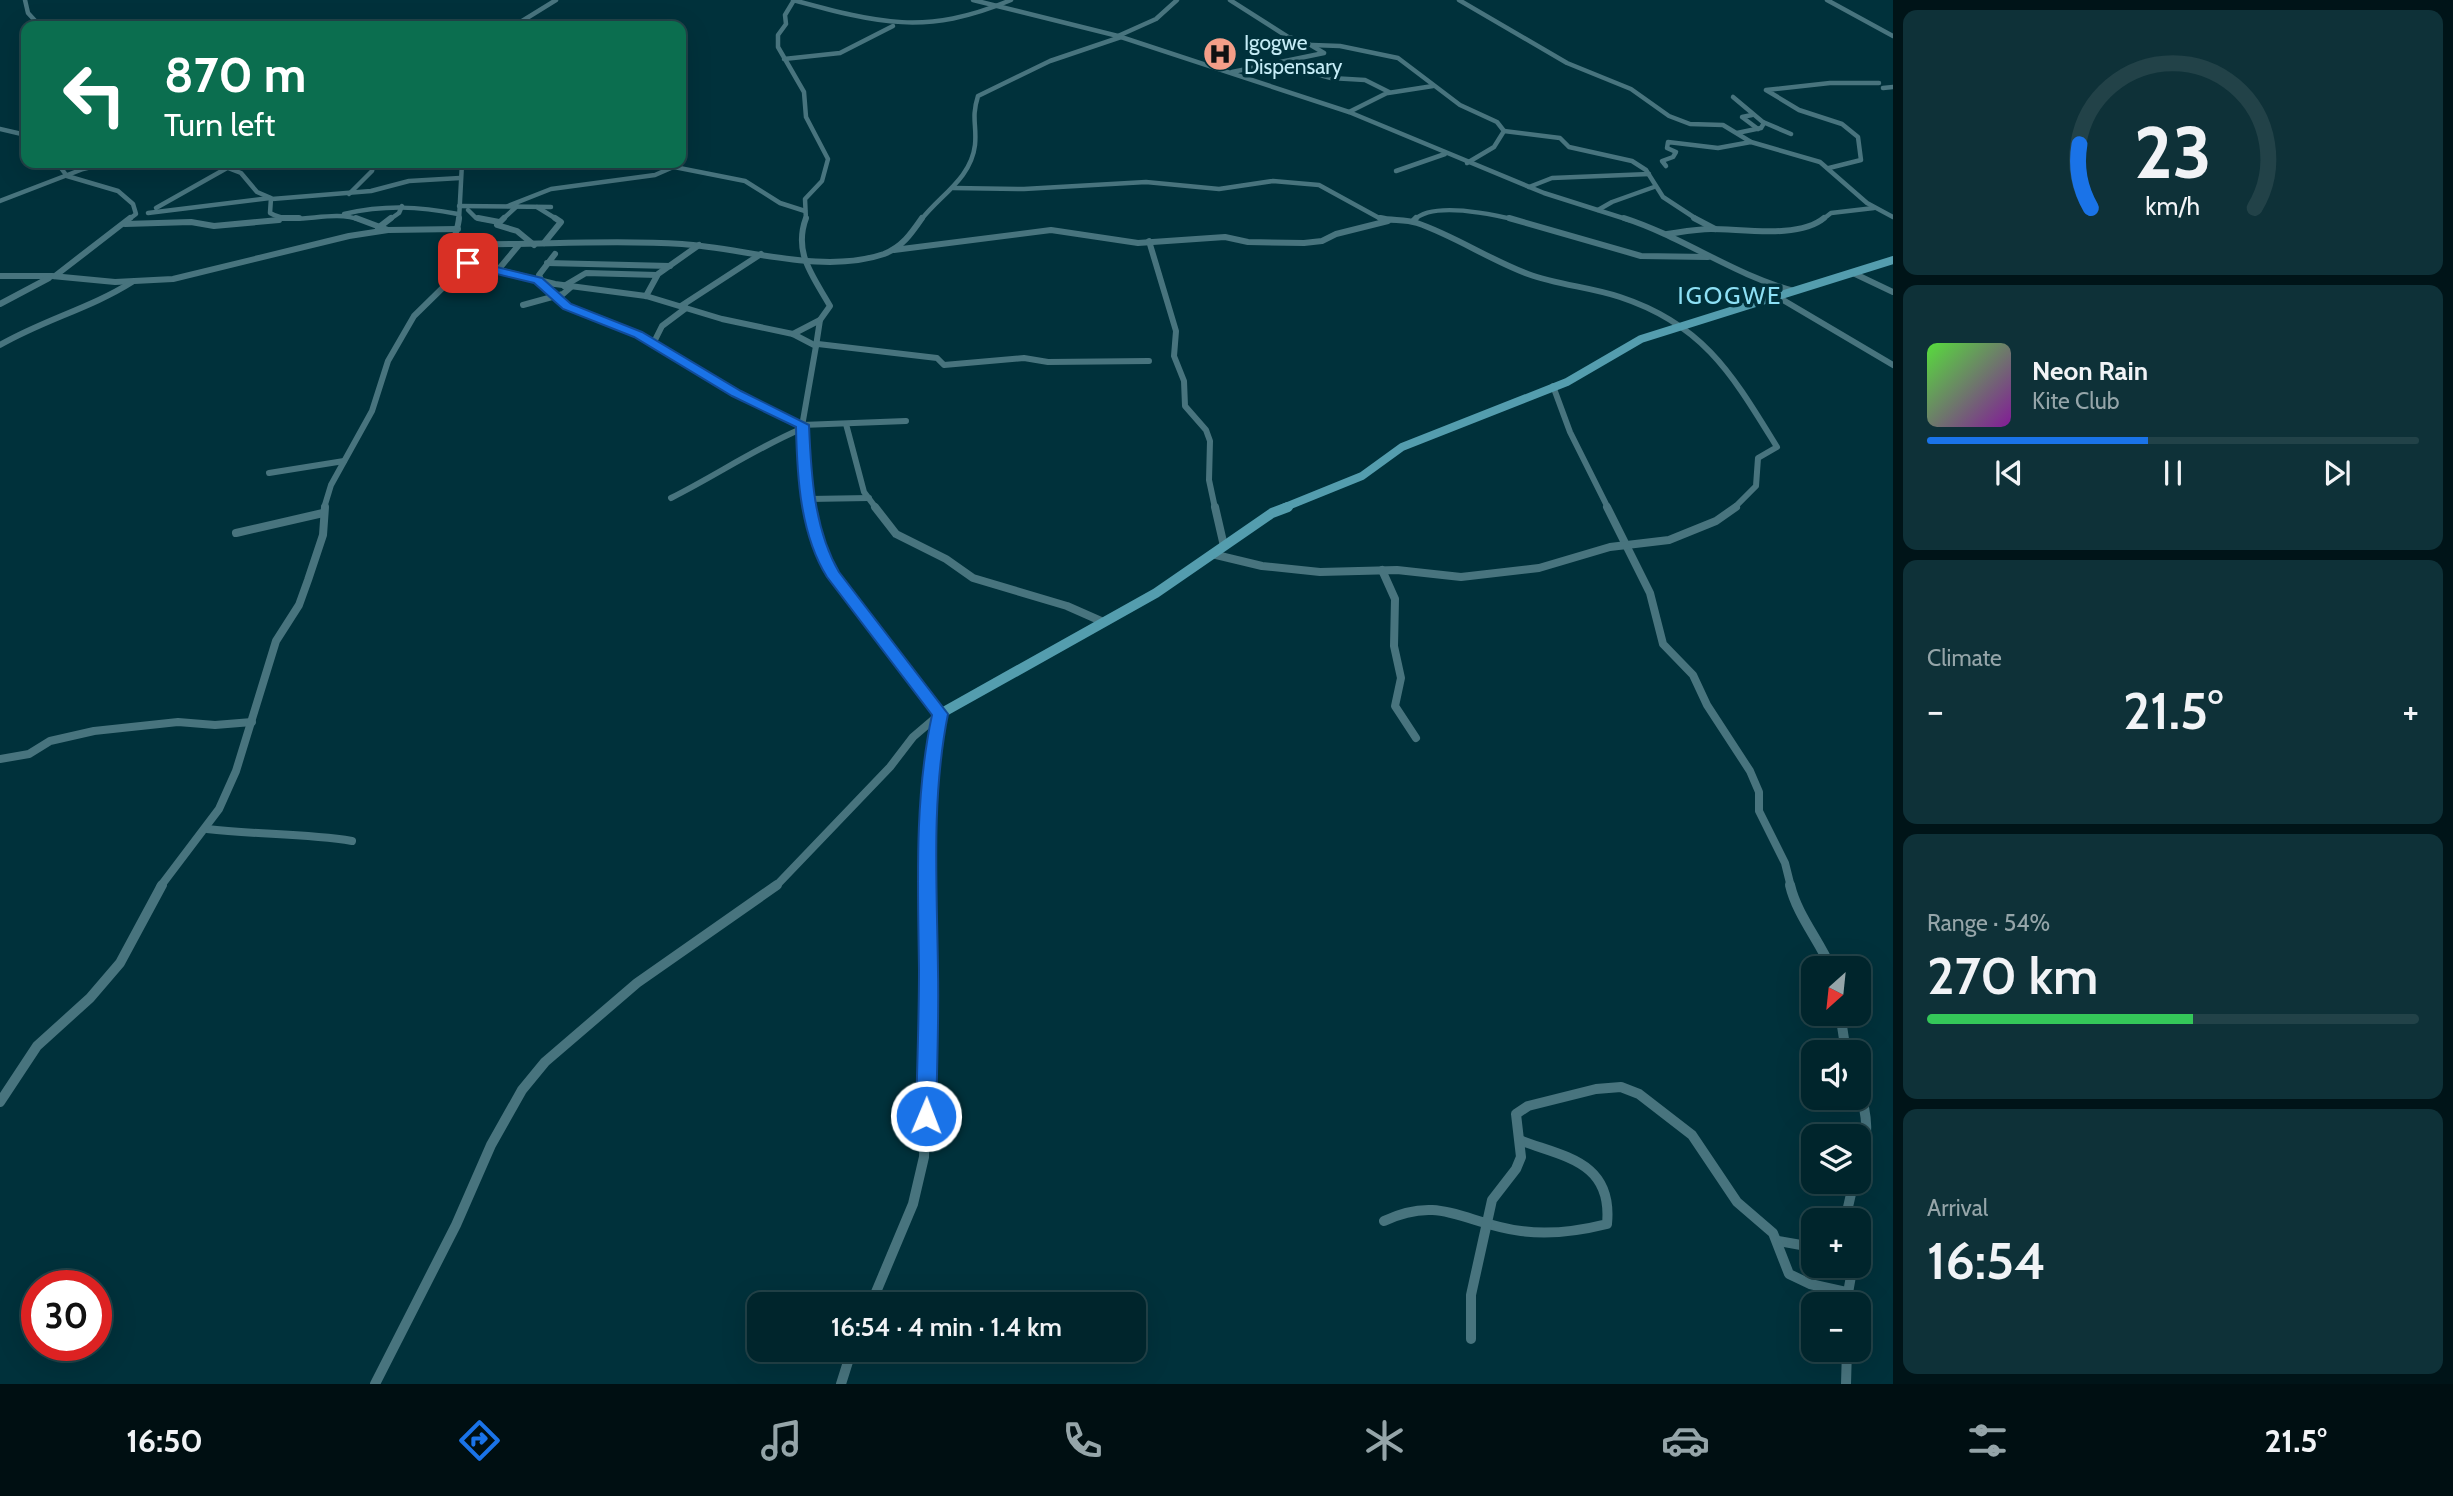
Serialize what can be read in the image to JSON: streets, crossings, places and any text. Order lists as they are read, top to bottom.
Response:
{
  "districts": ["IGOGWE"],
  "places": {
    "hospital": ["Igogwe Dispensary"]
  },
  "north": "bottom left",
  "page": {
    "turn": ["870 m", "Turn left"],
    "song": ["Neon Rain", "Kite Club"],
    "tile": [
      "Climate",
      ["Range · 54%", "270 km"],
      ["Arrival", "16:54"]
    ],
    "heat": ["−", "21.5°", "+"],
    "map_buttons": ["+", "−"],
    "limit": "30",
    "trip": "16:54 · 4 min · 1.4 km",
    "tabs": ["16:50", "21.5°"],
    "gauge": ["23", "km/h"]
  }
}
